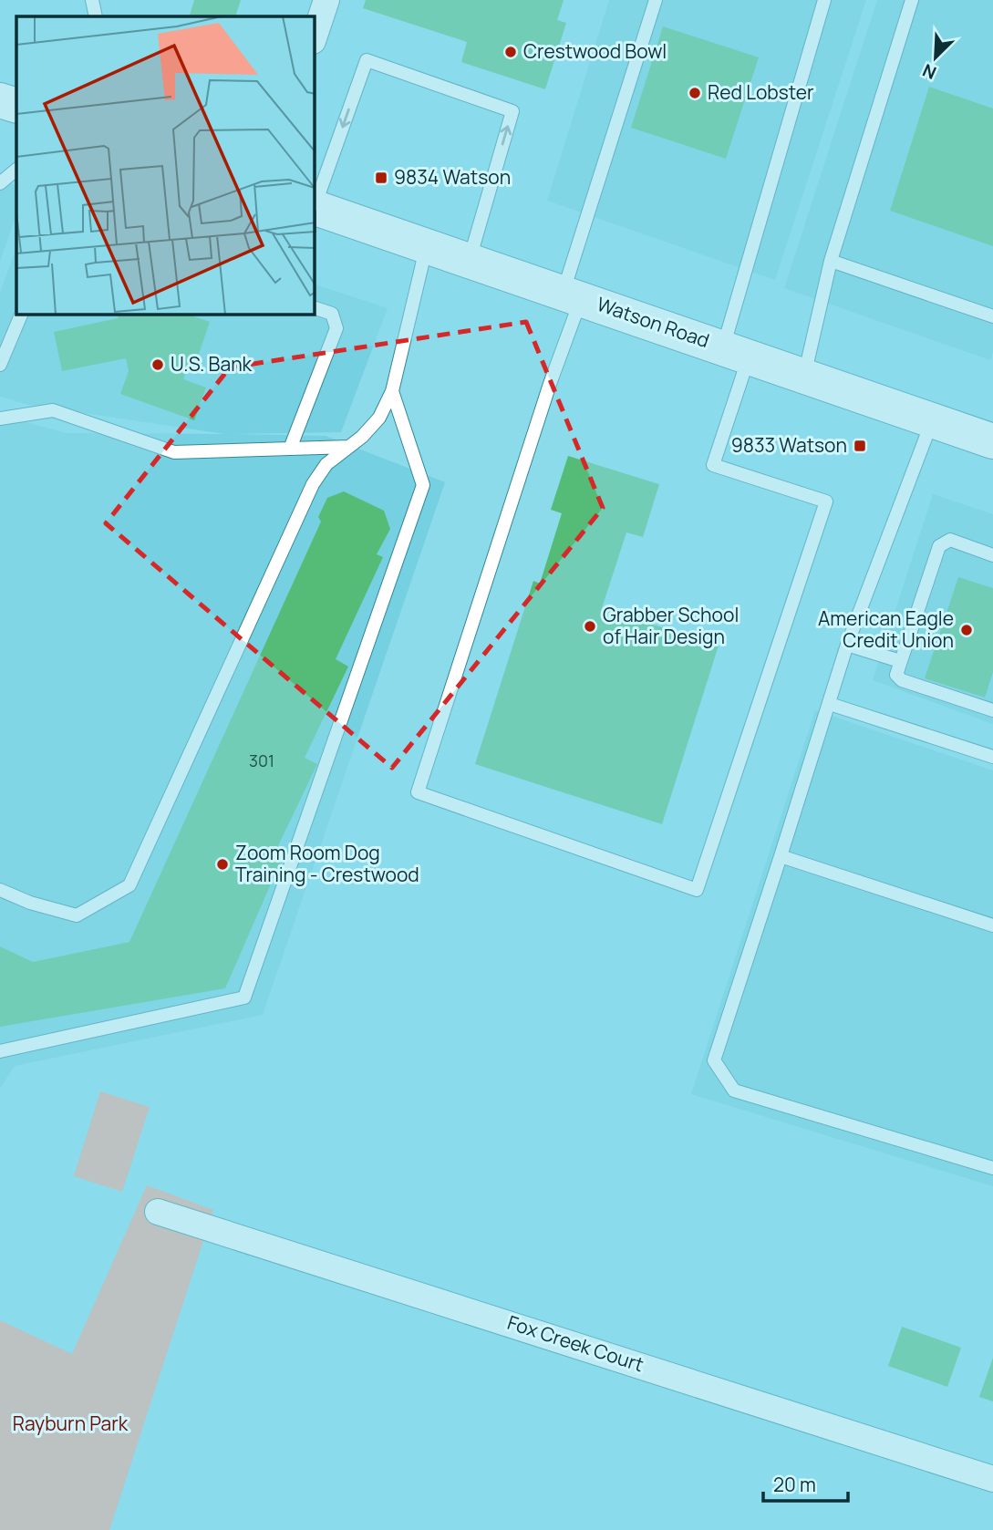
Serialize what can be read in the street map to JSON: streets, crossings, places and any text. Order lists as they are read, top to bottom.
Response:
{
  "streets": {
    "main road": ["Watson Road"],
    "street": ["Fox Creek Court"]
  },
  "parks": ["Rayburn Park"],
  "places": {
    "other": [
      "Crestwood Bowl",
      "Red Lobster",
      "U.S. Bank",
      "Grabber School of Hair Design",
      "American Eagle Credit Union",
      "Zoom Room Dog Training - Crestwood"
    ],
    "transit": ["9834 Watson", "9833 Watson"]
  },
  "house_numbers": ["301"],
  "scale_bar": "20 m",
  "north": "bottom left"
}
